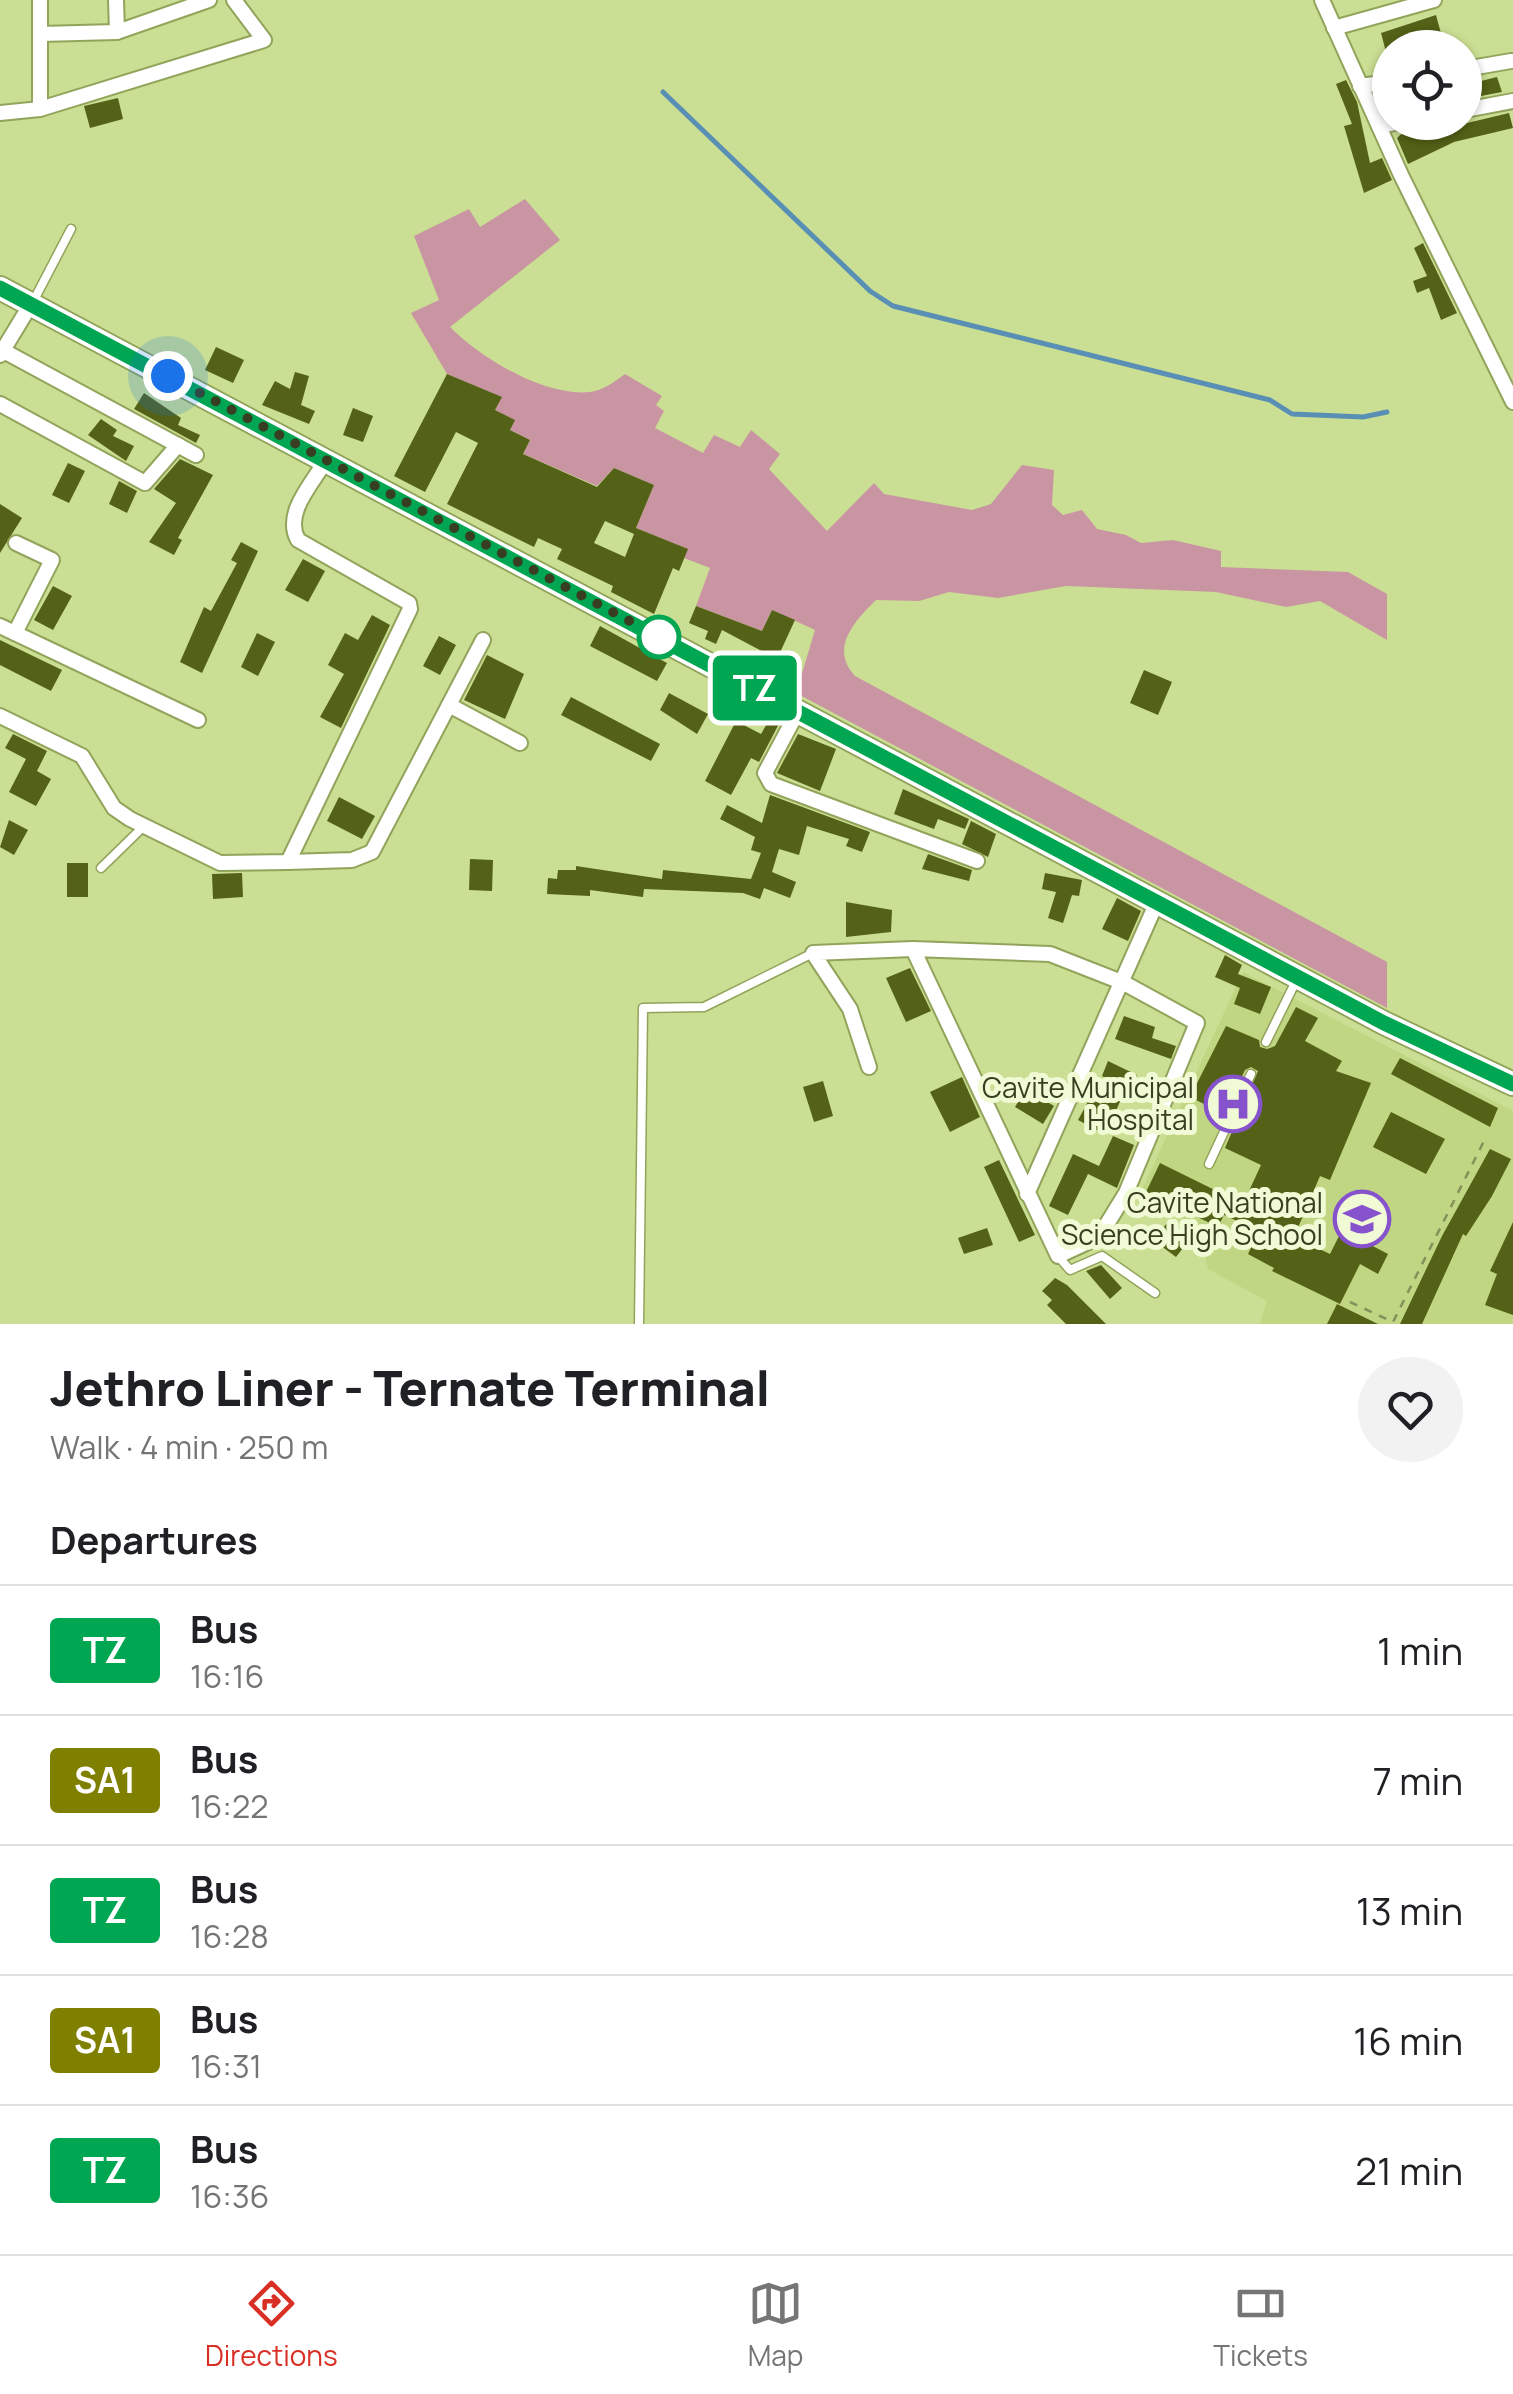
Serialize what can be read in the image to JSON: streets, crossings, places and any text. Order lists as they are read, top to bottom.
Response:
{
  "places": {
    "hospital": ["Cavite Municipal Hospital"],
    "school or university": ["Cavite National Science High School"]
  },
  "lines": ["bus line TZ"],
  "page": {
    "on_map": "TZ",
    "heading": [
      ["Jethro Liner - Ternate Terminal", "Walk · 4 min · 250 m"],
      "Departures"
    ],
    "list": [
      {
        "mark": "TZ",
        "name": "Bus",
        "note": "16:16",
        "value": "1 min"
      },
      {
        "mark": "SA1",
        "name": "Bus",
        "note": "16:22",
        "value": "7 min"
      },
      {
        "mark": "TZ",
        "name": "Bus",
        "note": "16:28",
        "value": "13 min"
      },
      {
        "mark": "SA1",
        "name": "Bus",
        "note": "16:31",
        "value": "16 min"
      },
      {
        "mark": "TZ",
        "name": "Bus",
        "note": "16:36",
        "value": "21 min"
      }
    ],
    "tabs": ["Directions", "Map", "Tickets"]
  }
}
